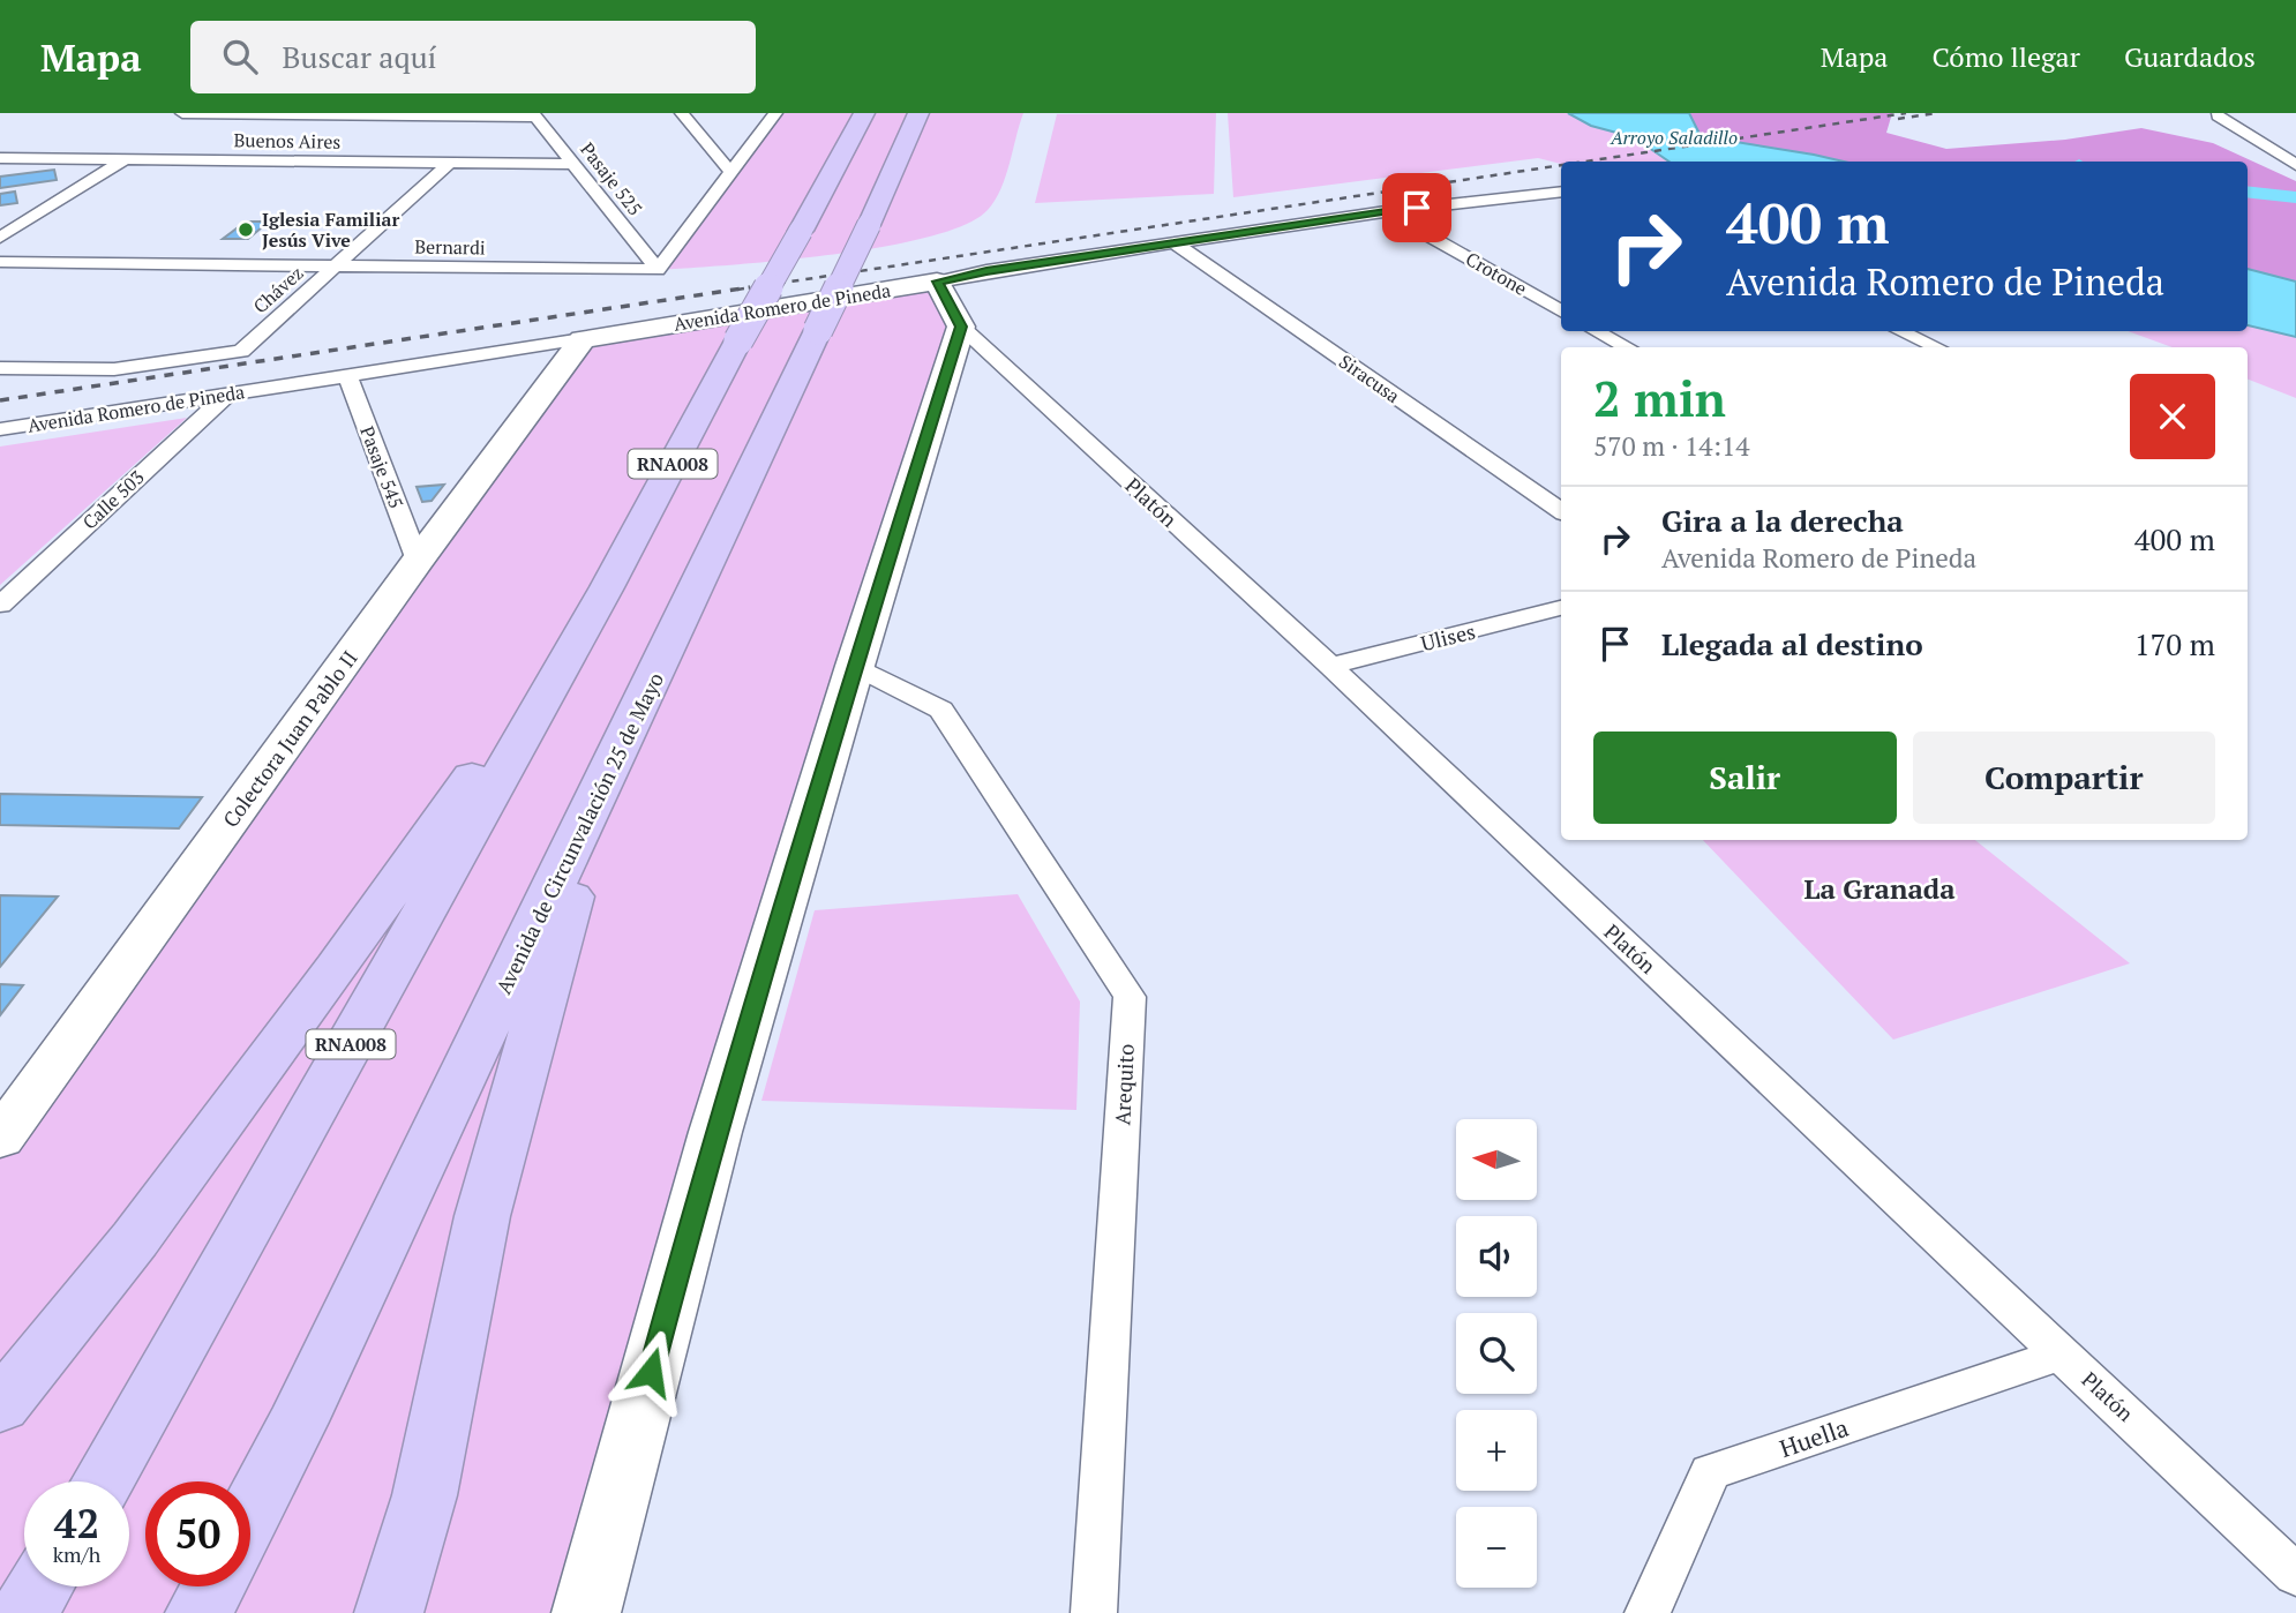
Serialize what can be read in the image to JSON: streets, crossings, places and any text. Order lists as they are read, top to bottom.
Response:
{
  "streets": {
    "highway": ["RNA008", "Avenida de Circunvalación 25 de Mayo"],
    "main road": ["Avenida Romero de Pineda", "Colectora Juan Pablo II"],
    "street": [
      "Buenos Aires",
      "Pasaje 525",
      "Bernardi",
      "Crotone",
      "Chávez",
      "Siracusa",
      "Pasaje 545",
      "Calle 503",
      "Platón",
      "Ulises",
      "Arequito",
      "Huella"
    ]
  },
  "crossings": [
    ["Buenos Aires", "Pasaje 525"],
    ["Buenos Aires", "Chávez"],
    ["Pasaje 525", "Bernardi"],
    ["Bernardi", "Chávez"],
    ["Crotone", "Avenida Romero de Pineda"],
    ["Avenida Romero de Pineda", "Siracusa"],
    ["Avenida Romero de Pineda", "Pasaje 545"],
    ["Avenida Romero de Pineda", "Calle 503"],
    ["Avenida Romero de Pineda", "Colectora Juan Pablo II"],
    ["Pasaje 545", "Colectora Juan Pablo II"],
    ["Platón", "Ulises"],
    ["Platón", "Huella"]
  ],
  "districts": ["La Granada"],
  "water": ["Arroyo Saladillo"],
  "places": ["Iglesia Familiar Jesús Vive"],
  "north": "left",
  "page": {
    "header": "Mapa",
    "search": "Buscar aquí",
    "nav": ["Mapa", "Cómo llegar", "Guardados"],
    "turn": ["400 m", "Avenida Romero de Pineda"],
    "heading": ["2 min", "570 m · 14:14"],
    "list": [
      {
        "name": "Gira a la derecha",
        "note": "Avenida Romero de Pineda",
        "value": "400 m"
      },
      {
        "name": "Llegada al destino",
        "value": "170 m"
      }
    ],
    "buttons": ["Salir", "Compartir"],
    "map_buttons": ["+", "−"],
    "speed": "42 km/h",
    "limit": "50"
  }
}
